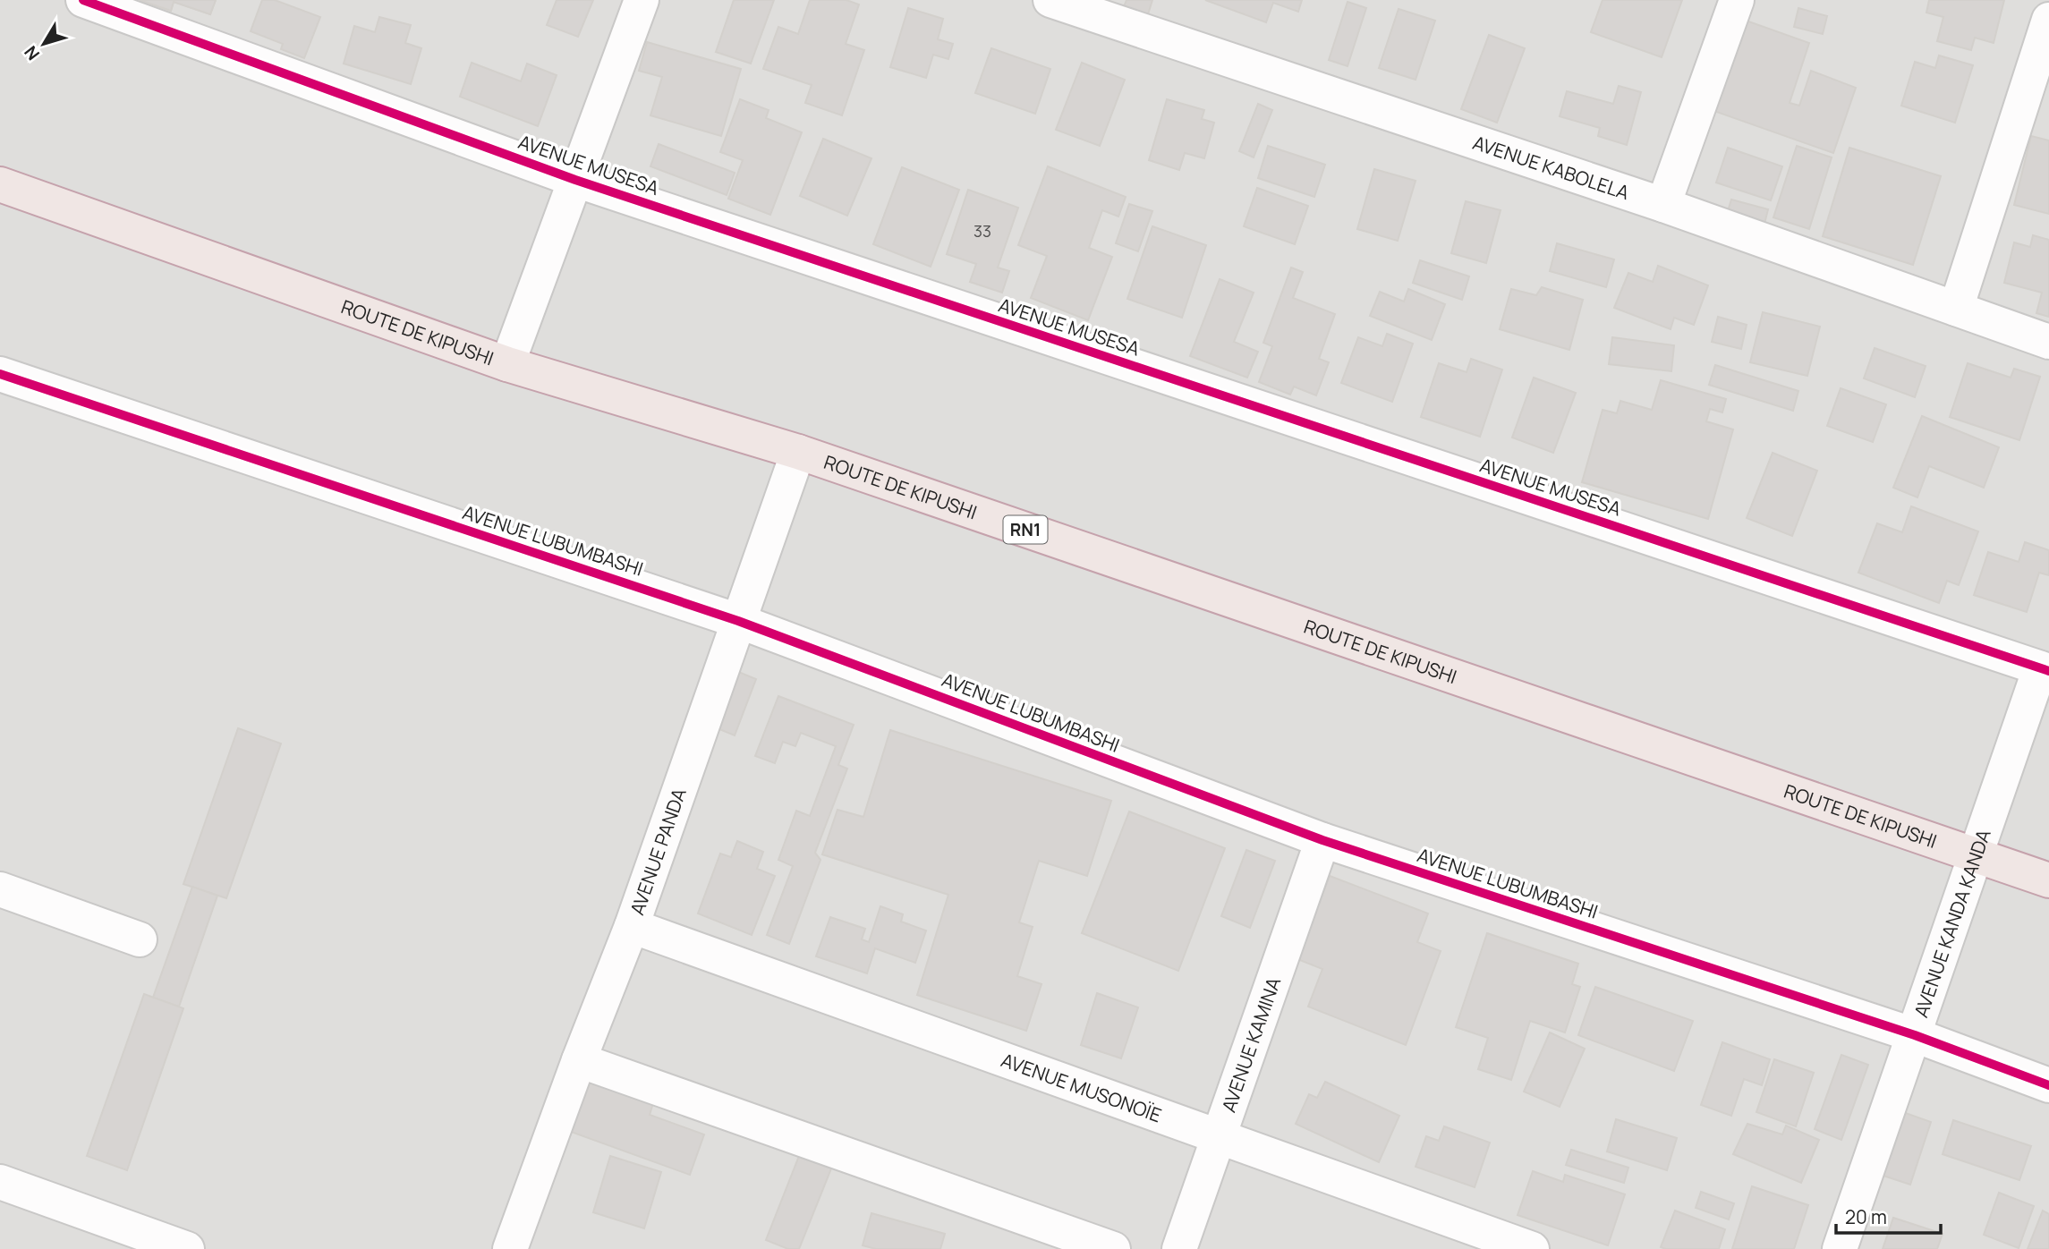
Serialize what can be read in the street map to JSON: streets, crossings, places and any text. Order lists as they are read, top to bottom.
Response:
{
  "streets": {
    "highway": ["ROUTE DE KIPUSHI", "RN1"],
    "street": [
      "AVENUE MUSESA",
      "AVENUE KABOLELA",
      "AVENUE LUBUMBASHI",
      "AVENUE PANDA",
      "AVENUE KANDA KANDA",
      "AVENUE KAMINA",
      "AVENUE MUSONOÏE"
    ]
  },
  "crossings": [
    ["AVENUE MUSESA", "AVENUE KANDA KANDA"],
    ["ROUTE DE KIPUSHI", "AVENUE PANDA"],
    ["ROUTE DE KIPUSHI", "AVENUE KANDA KANDA"],
    ["AVENUE LUBUMBASHI", "AVENUE PANDA"],
    ["AVENUE LUBUMBASHI", "AVENUE KANDA KANDA"],
    ["AVENUE LUBUMBASHI", "AVENUE KAMINA"],
    ["AVENUE PANDA", "AVENUE MUSONOÏE"],
    ["AVENUE KAMINA", "AVENUE MUSONOÏE"]
  ],
  "house_numbers": ["33"],
  "scale_bar": "20 m",
  "north": "bottom left"
}
